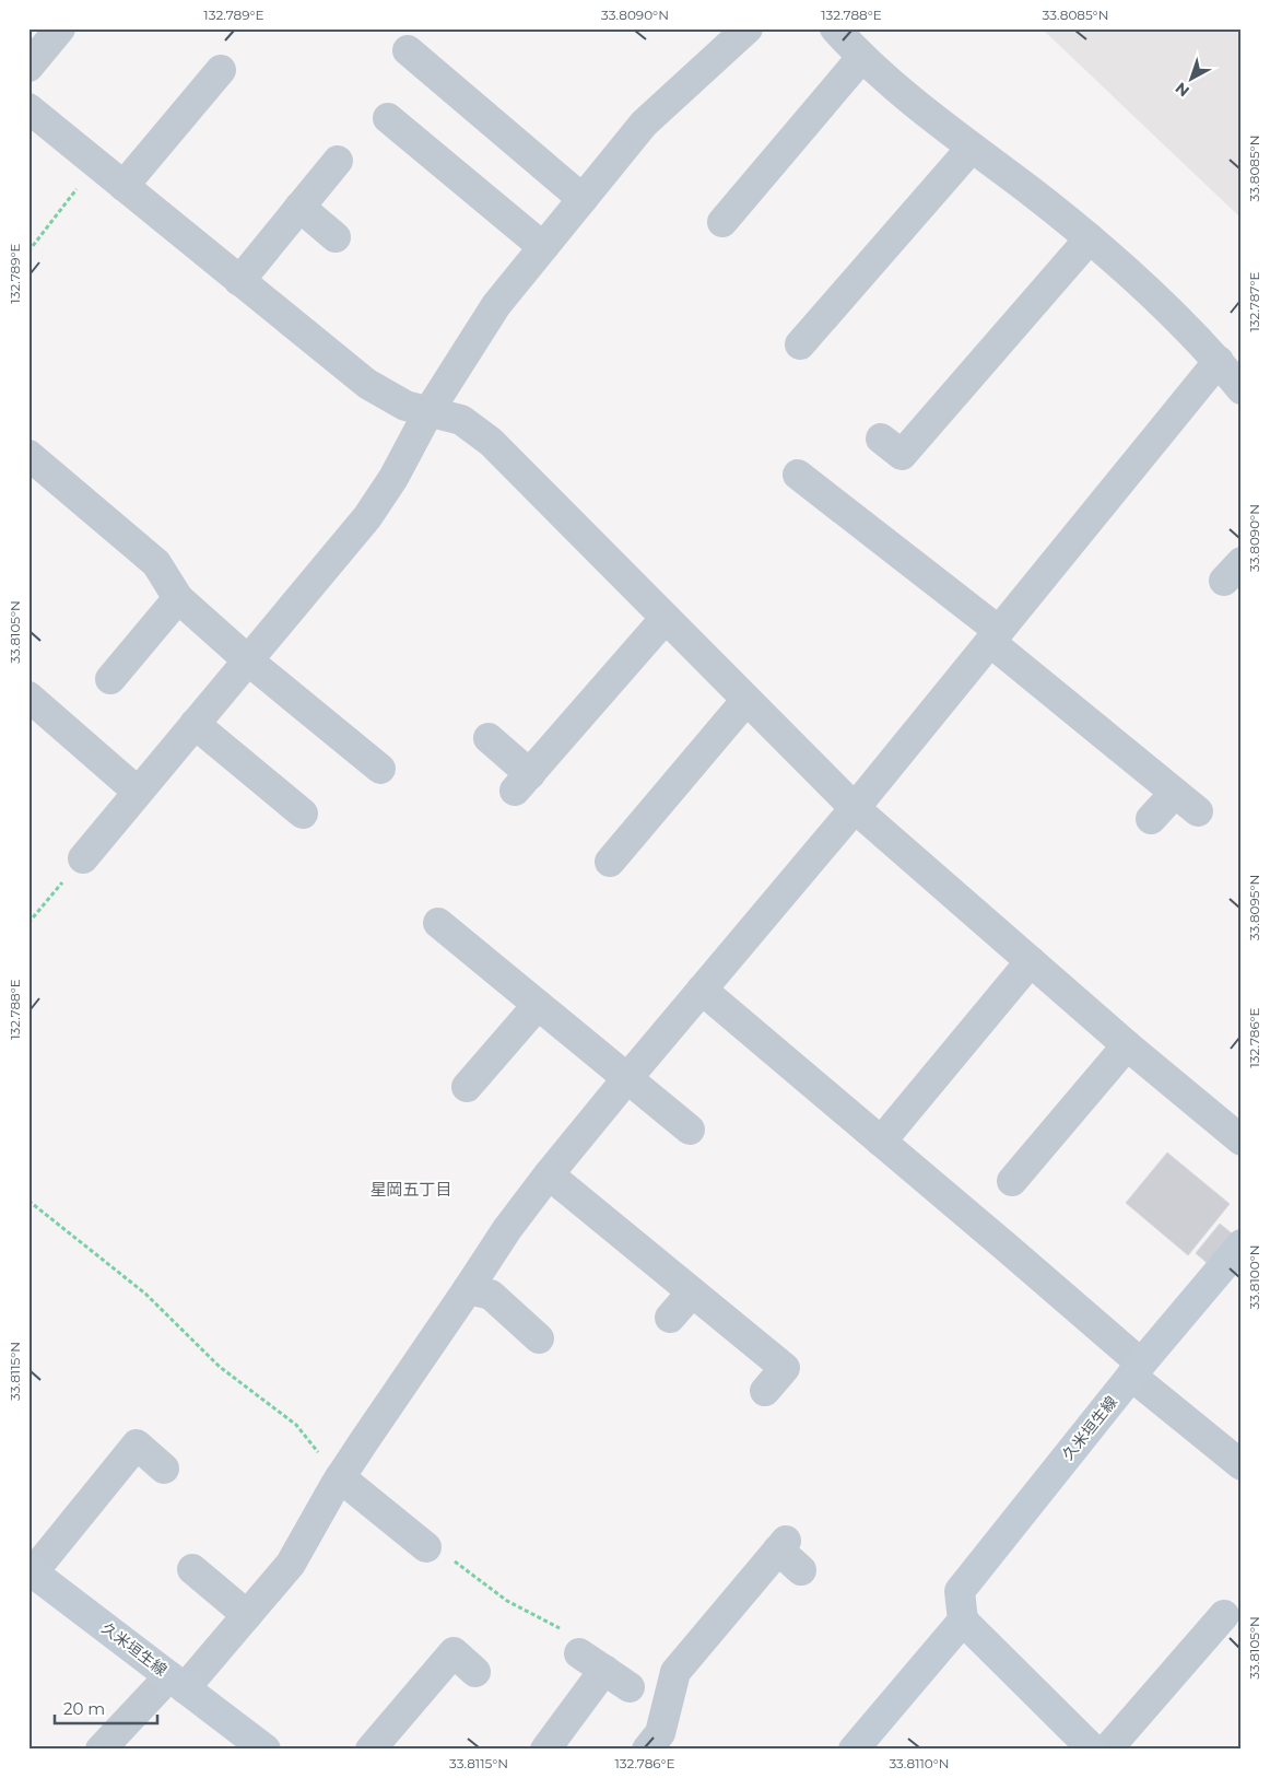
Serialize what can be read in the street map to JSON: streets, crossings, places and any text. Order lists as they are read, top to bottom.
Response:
{
  "streets": {
    "main road": ["久米垣生線"]
  },
  "districts": ["星岡五丁目"],
  "scale_bar": "20 m",
  "north": "bottom left",
  "coordinates": [
    "132.789°E",
    "33.8090°N",
    "132.788°E",
    "33.8085°N",
    "132.787°E",
    "33.8105°N",
    "33.8095°N",
    "132.786°E",
    "33.8100°N",
    "33.8115°N",
    "33.8110°N"
  ]
}
